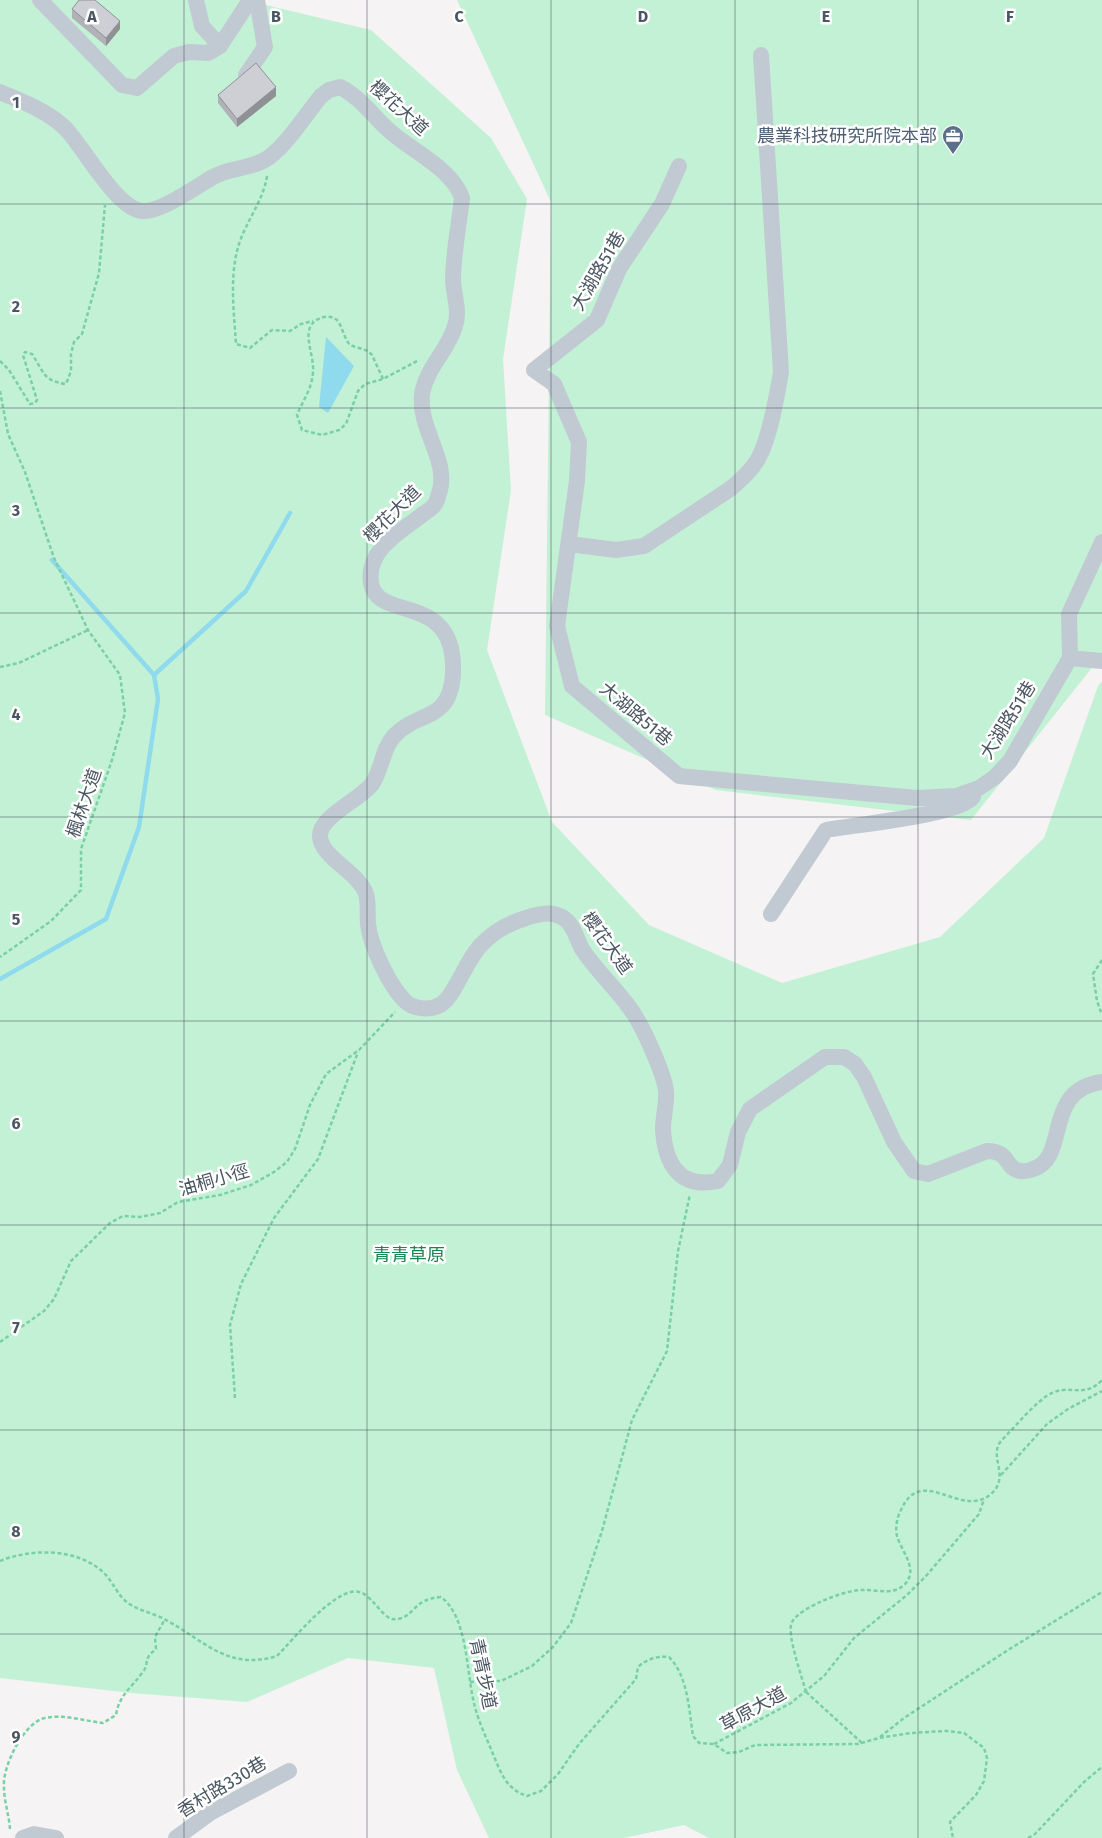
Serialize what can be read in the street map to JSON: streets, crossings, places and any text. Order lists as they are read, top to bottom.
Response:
{
  "streets": {
    "street": ["櫻花大道", "大湖路51巷", "香村路330巷"],
    "path": [
      "楓林大道",
      "油桐小徑",
      "青青步道",
      "草原大道"
    ]
  },
  "crossings": [
    ["櫻花大道", "油桐小徑"],
    ["青青步道", "草原大道"]
  ],
  "parks": ["青青草原"],
  "places": {
    "office": ["農業科技研究所院本部"]
  },
  "grid": {
    "columns": [
      "A",
      "B",
      "C",
      "D",
      "E",
      "F"
    ],
    "rows": [
      "1",
      "2",
      "3",
      "4",
      "5",
      "6",
      "7",
      "8",
      "9"
    ]
  }
}
